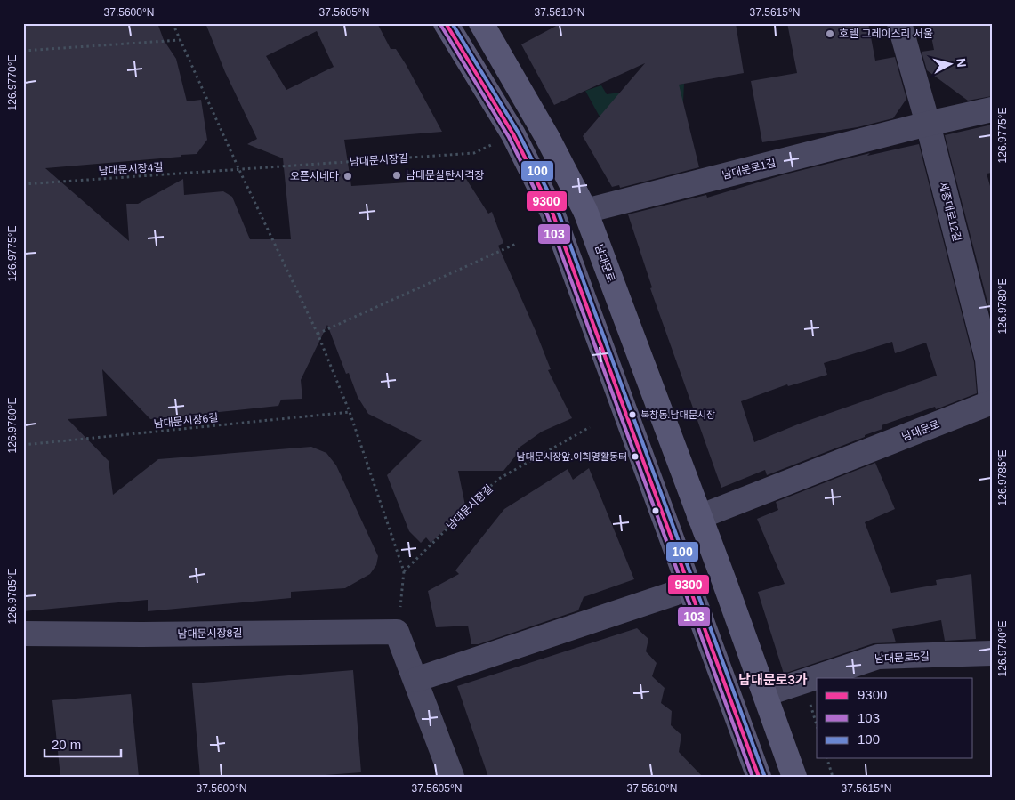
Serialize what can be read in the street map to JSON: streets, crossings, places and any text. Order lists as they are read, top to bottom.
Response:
{
  "streets": {
    "main road": ["남대문로"],
    "street": [
      "남대문로1길",
      "세종대로12길",
      "남대문시장8길",
      "남대문로5길"
    ],
    "path": ["남대문시장길", "남대문시장4길", "남대문시장6길"]
  },
  "crossings": [
    ["남대문시장길", "남대문시장4길"],
    ["남대문로1길", "세종대로12길"],
    ["남대문로1길", "남대문로"],
    ["세종대로12길", "남대문로"],
    ["남대문로", "남대문로5길"]
  ],
  "districts": ["남대문로3가"],
  "places": [
    "호텔 그레이스리 서울",
    "남대문실탄사격장",
    "오픈시네마",
    "북창동.남대문시장",
    "남대문시장앞.이희영활동터"
  ],
  "lines": ["transit line 9300", "transit line 100", "transit line 103"],
  "legend": ["9300", "103", "100"],
  "scale_bar": "20 m",
  "north": "right",
  "coordinates": [
    "37.5600°N",
    "37.5605°N",
    "37.5610°N",
    "37.5615°N",
    "126.9770°E",
    "126.9775°E",
    "126.9780°E",
    "126.9785°E",
    "126.9790°E"
  ]
}
